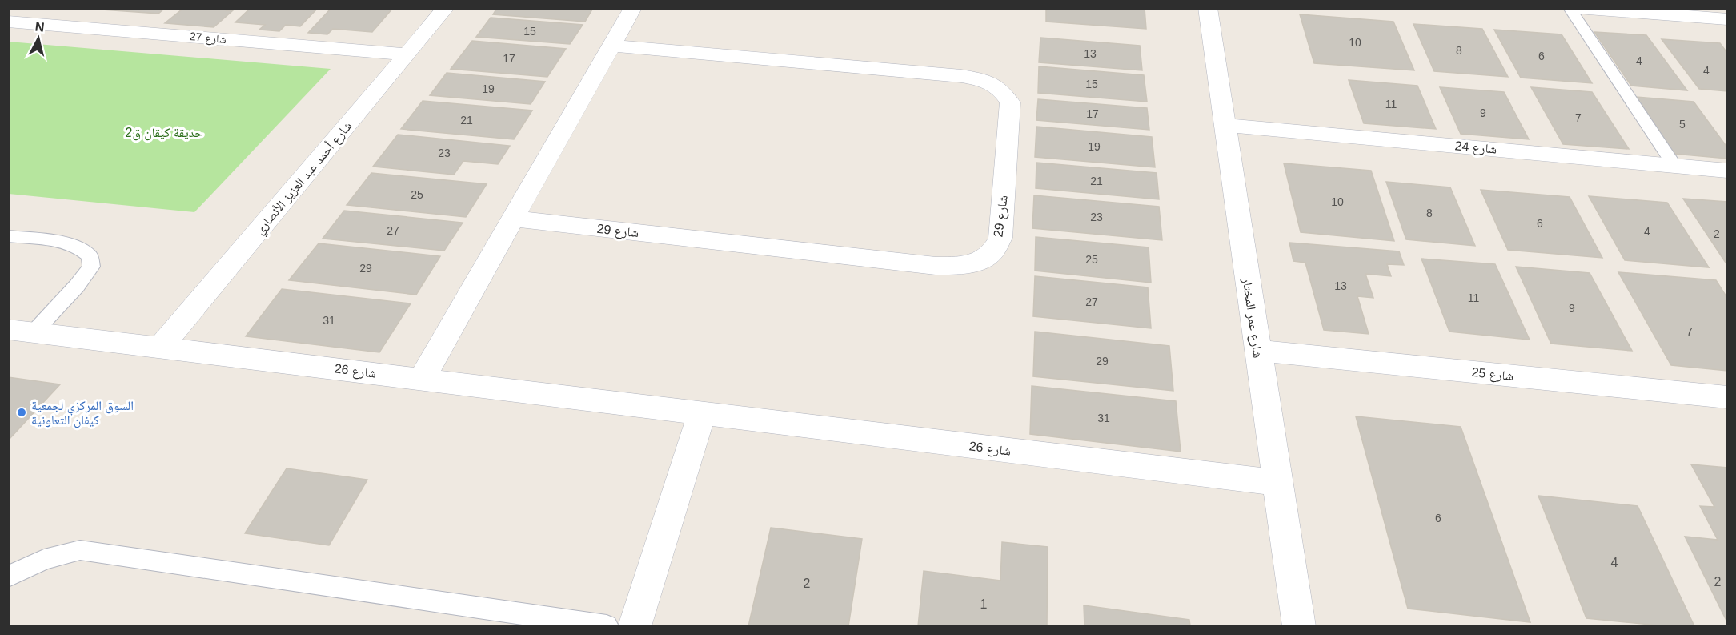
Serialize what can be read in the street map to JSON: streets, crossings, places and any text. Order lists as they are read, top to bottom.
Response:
{
  "streets": {
    "street": [
      "شارع 27",
      "شارع 24",
      "شارع أحمد عبد العزيز الأنصاري",
      "شارع 29",
      "شارع عمر المختار",
      "شارع 26",
      "شارع 25"
    ]
  },
  "crossings": [
    ["شارع 27", "شارع أحمد عبد العزيز الأنصاري"],
    ["شارع 24", "شارع عمر المختار"],
    ["شارع أحمد عبد العزيز الأنصاري", "شارع 26"],
    ["شارع عمر المختار", "شارع 26"],
    ["شارع عمر المختار", "شارع 25"]
  ],
  "parks": ["حديقة كيقان ق2"],
  "places": ["السوق المركزي لجمعية كيفان التعاونية"],
  "house_numbers": [
    "15",
    "10",
    "8",
    "13",
    "6",
    "17",
    "4",
    "4",
    "15",
    "19",
    "11",
    "9",
    "17",
    "7",
    "21",
    "5",
    "19",
    "23",
    "21",
    "25",
    "10",
    "8",
    "23",
    "6",
    "27",
    "4",
    "2",
    "25",
    "29",
    "13",
    "11",
    "27",
    "9",
    "31",
    "7",
    "29",
    "31",
    "6",
    "4",
    "2",
    "2",
    "1"
  ],
  "north": "top"
}
